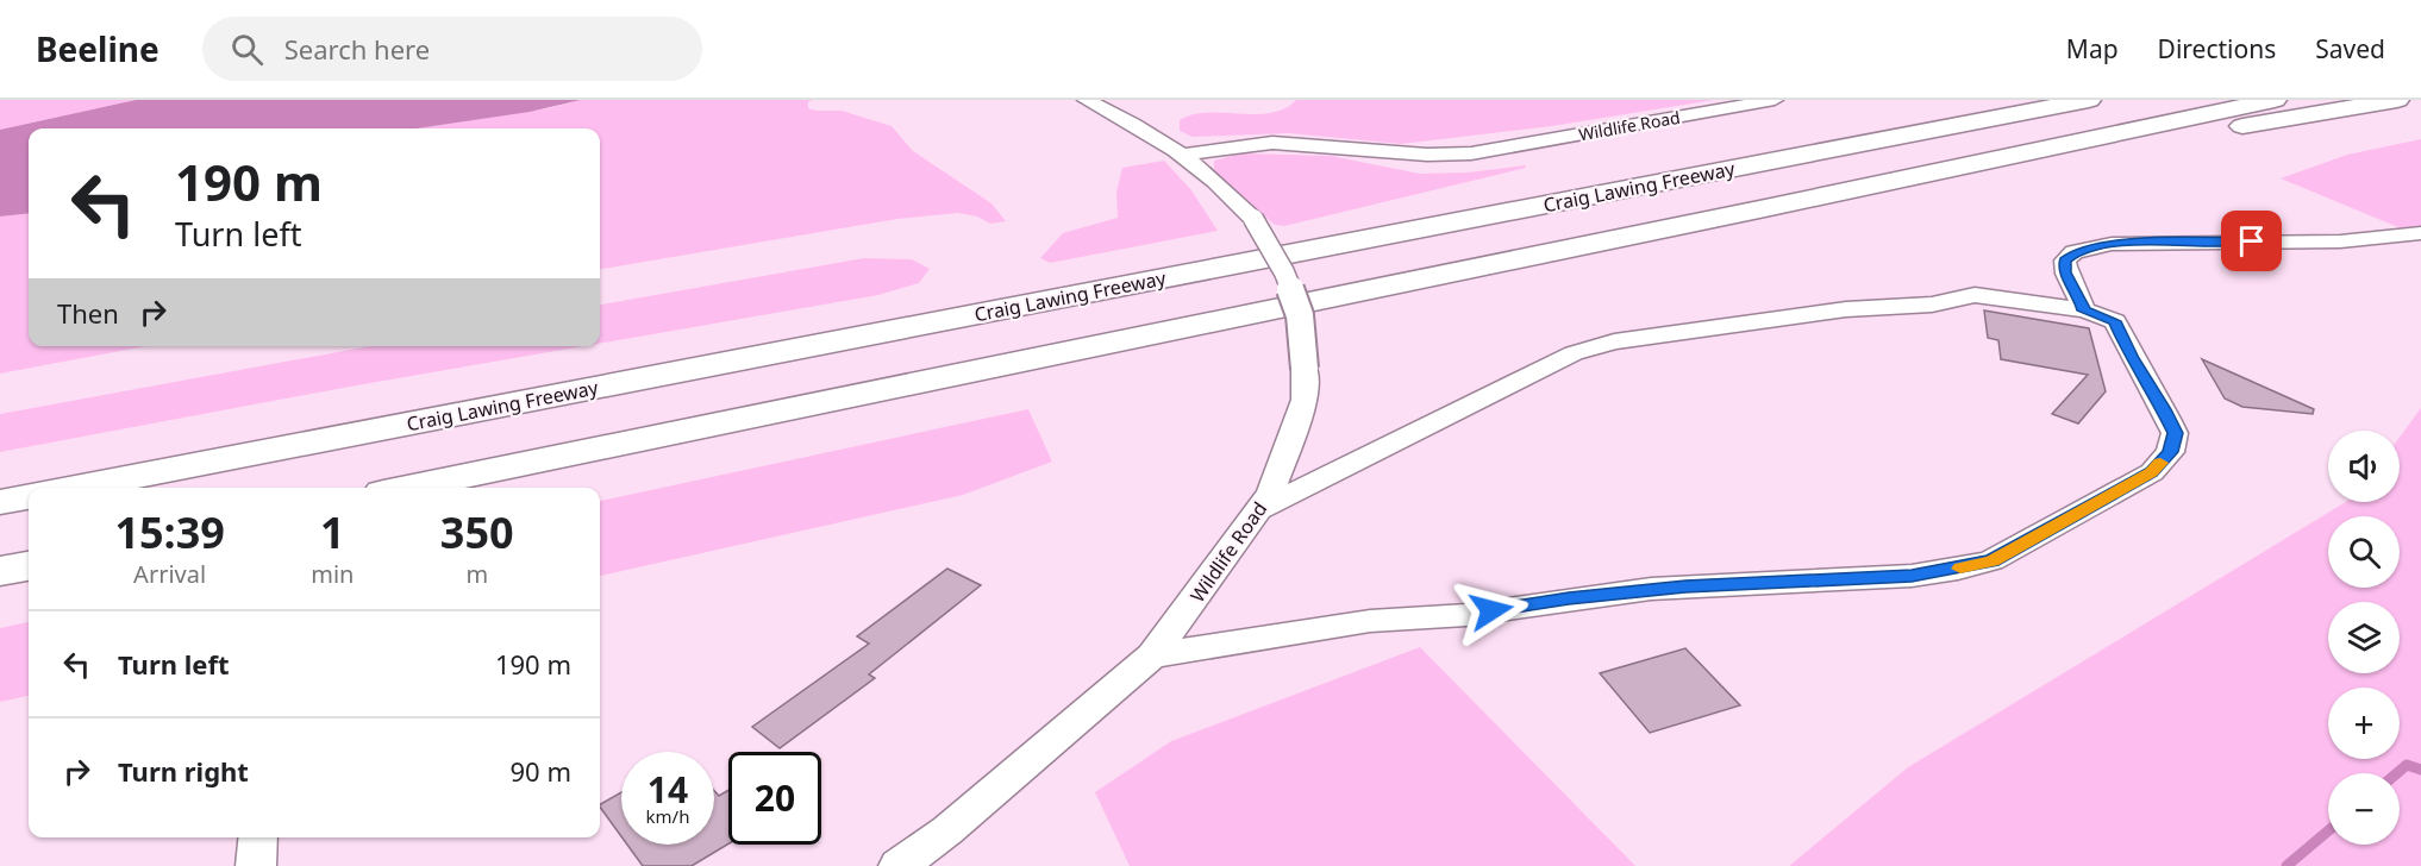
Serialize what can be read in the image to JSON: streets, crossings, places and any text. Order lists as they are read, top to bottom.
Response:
{
  "streets": {
    "highway": ["Craig Lawing Freeway"],
    "street": ["Wildlife Road"]
  },
  "page": {
    "header": "Beeline",
    "search": "Search here",
    "nav": ["Map", "Directions", "Saved"],
    "turn": ["190 m", "Turn left"],
    "then": "Then",
    "map_buttons": ["+", "−"],
    "eta": [
      "15:39",
      "Arrival",
      "1",
      "min",
      "350",
      "m"
    ],
    "list": [
      {
        "name": "Turn left",
        "value": "190 m"
      },
      {
        "name": "Turn right",
        "value": "90 m"
      }
    ],
    "speed": "14 km/h",
    "limit": "20"
  }
}
